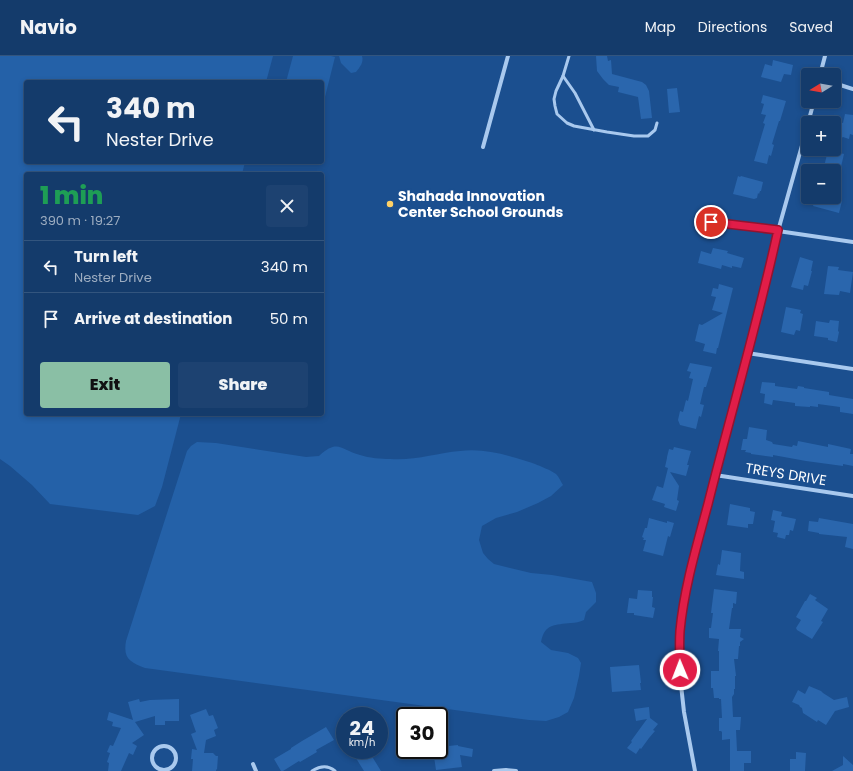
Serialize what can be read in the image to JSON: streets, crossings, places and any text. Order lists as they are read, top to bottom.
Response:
{
  "streets": {
    "street": ["TREYS DRIVE"]
  },
  "places": ["Shahada Innovation Center School Grounds"],
  "north": "left",
  "page": {
    "header": "Navio",
    "nav": ["Map", "Directions", "Saved"],
    "map_buttons": ["+", "−"],
    "turn": ["340 m", "Nester Drive"],
    "heading": ["1 min", "390 m · 19:27"],
    "list": [
      {
        "name": "Turn left",
        "note": "Nester Drive",
        "value": "340 m"
      },
      {
        "name": "Arrive at destination",
        "value": "50 m"
      }
    ],
    "buttons": ["Exit", "Share"],
    "speed": "24 km/h",
    "limit": "30"
  }
}
